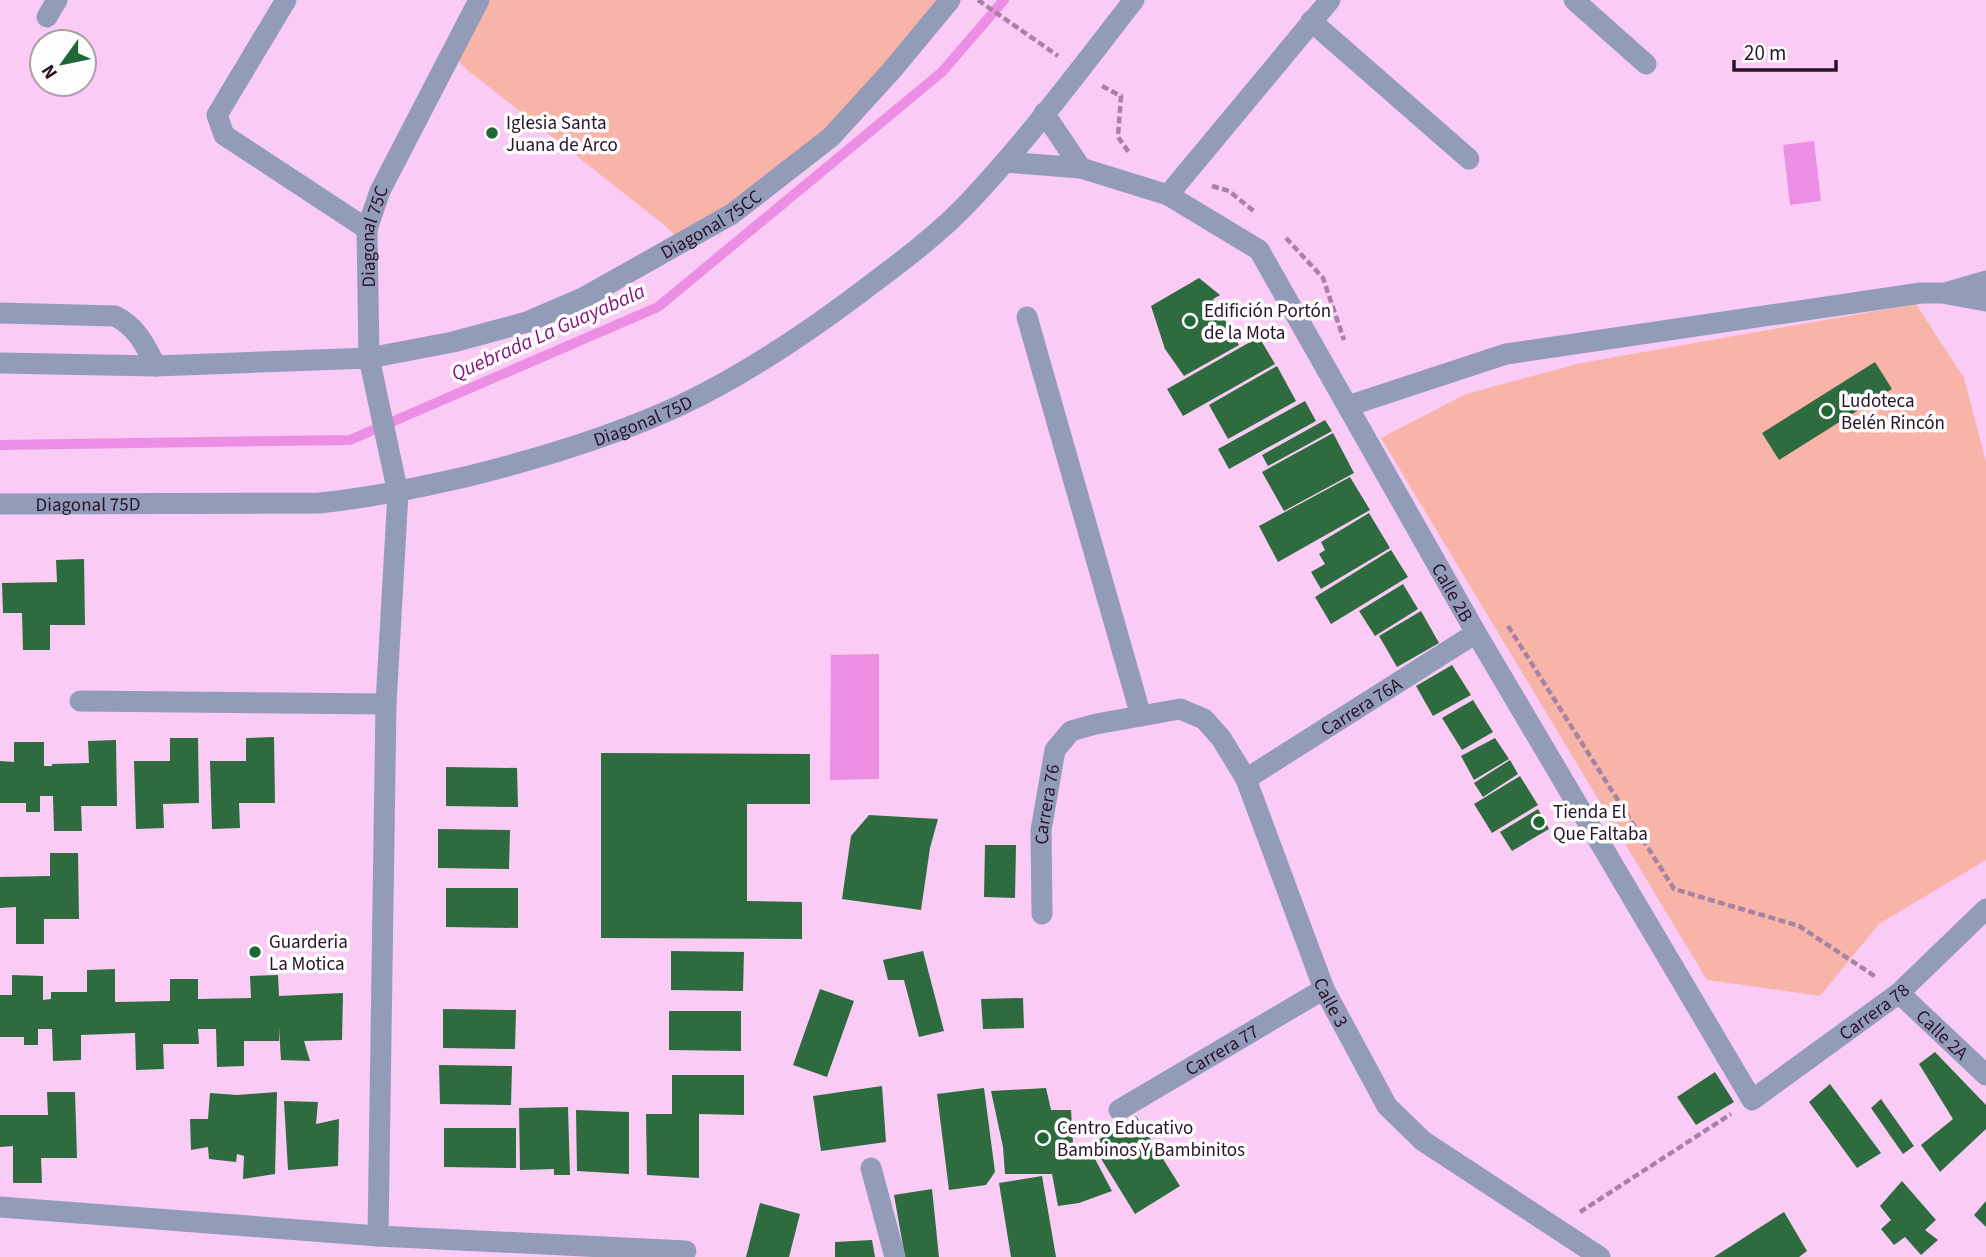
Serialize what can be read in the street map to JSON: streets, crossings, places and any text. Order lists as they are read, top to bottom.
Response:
{
  "streets": {
    "street": [
      "Diagonal 75CC",
      "Diagonal 75C",
      "Diagonal 75D",
      "Calle 2B",
      "Carrera 76A",
      "Carrera 76",
      "Calle 3",
      "Carrera 78",
      "Calle 2A",
      "Carrera 77"
    ]
  },
  "crossings": [
    ["Diagonal 75CC", "Diagonal 75C"],
    ["Diagonal 75C", "Diagonal 75D"],
    ["Diagonal 75D", "Calle 2B"],
    ["Calle 2B", "Carrera 76A"],
    ["Calle 2B", "Carrera 78"],
    ["Carrera 76A", "Calle 3"],
    ["Carrera 76", "Calle 3"],
    ["Calle 3", "Carrera 77"],
    ["Carrera 78", "Calle 2A"]
  ],
  "water": ["Quebrada La Guayabala"],
  "places": [
    "Iglesia Santa Juana de Arco",
    "Edifición Portón de la Mota",
    "Ludoteca Belén Rincón",
    "Tienda El Que Faltaba",
    "Guarderia La Motica",
    "Centro Educativo Bambinos Y Bambinitos"
  ],
  "scale_bar": "20 m",
  "north": "bottom left"
}
